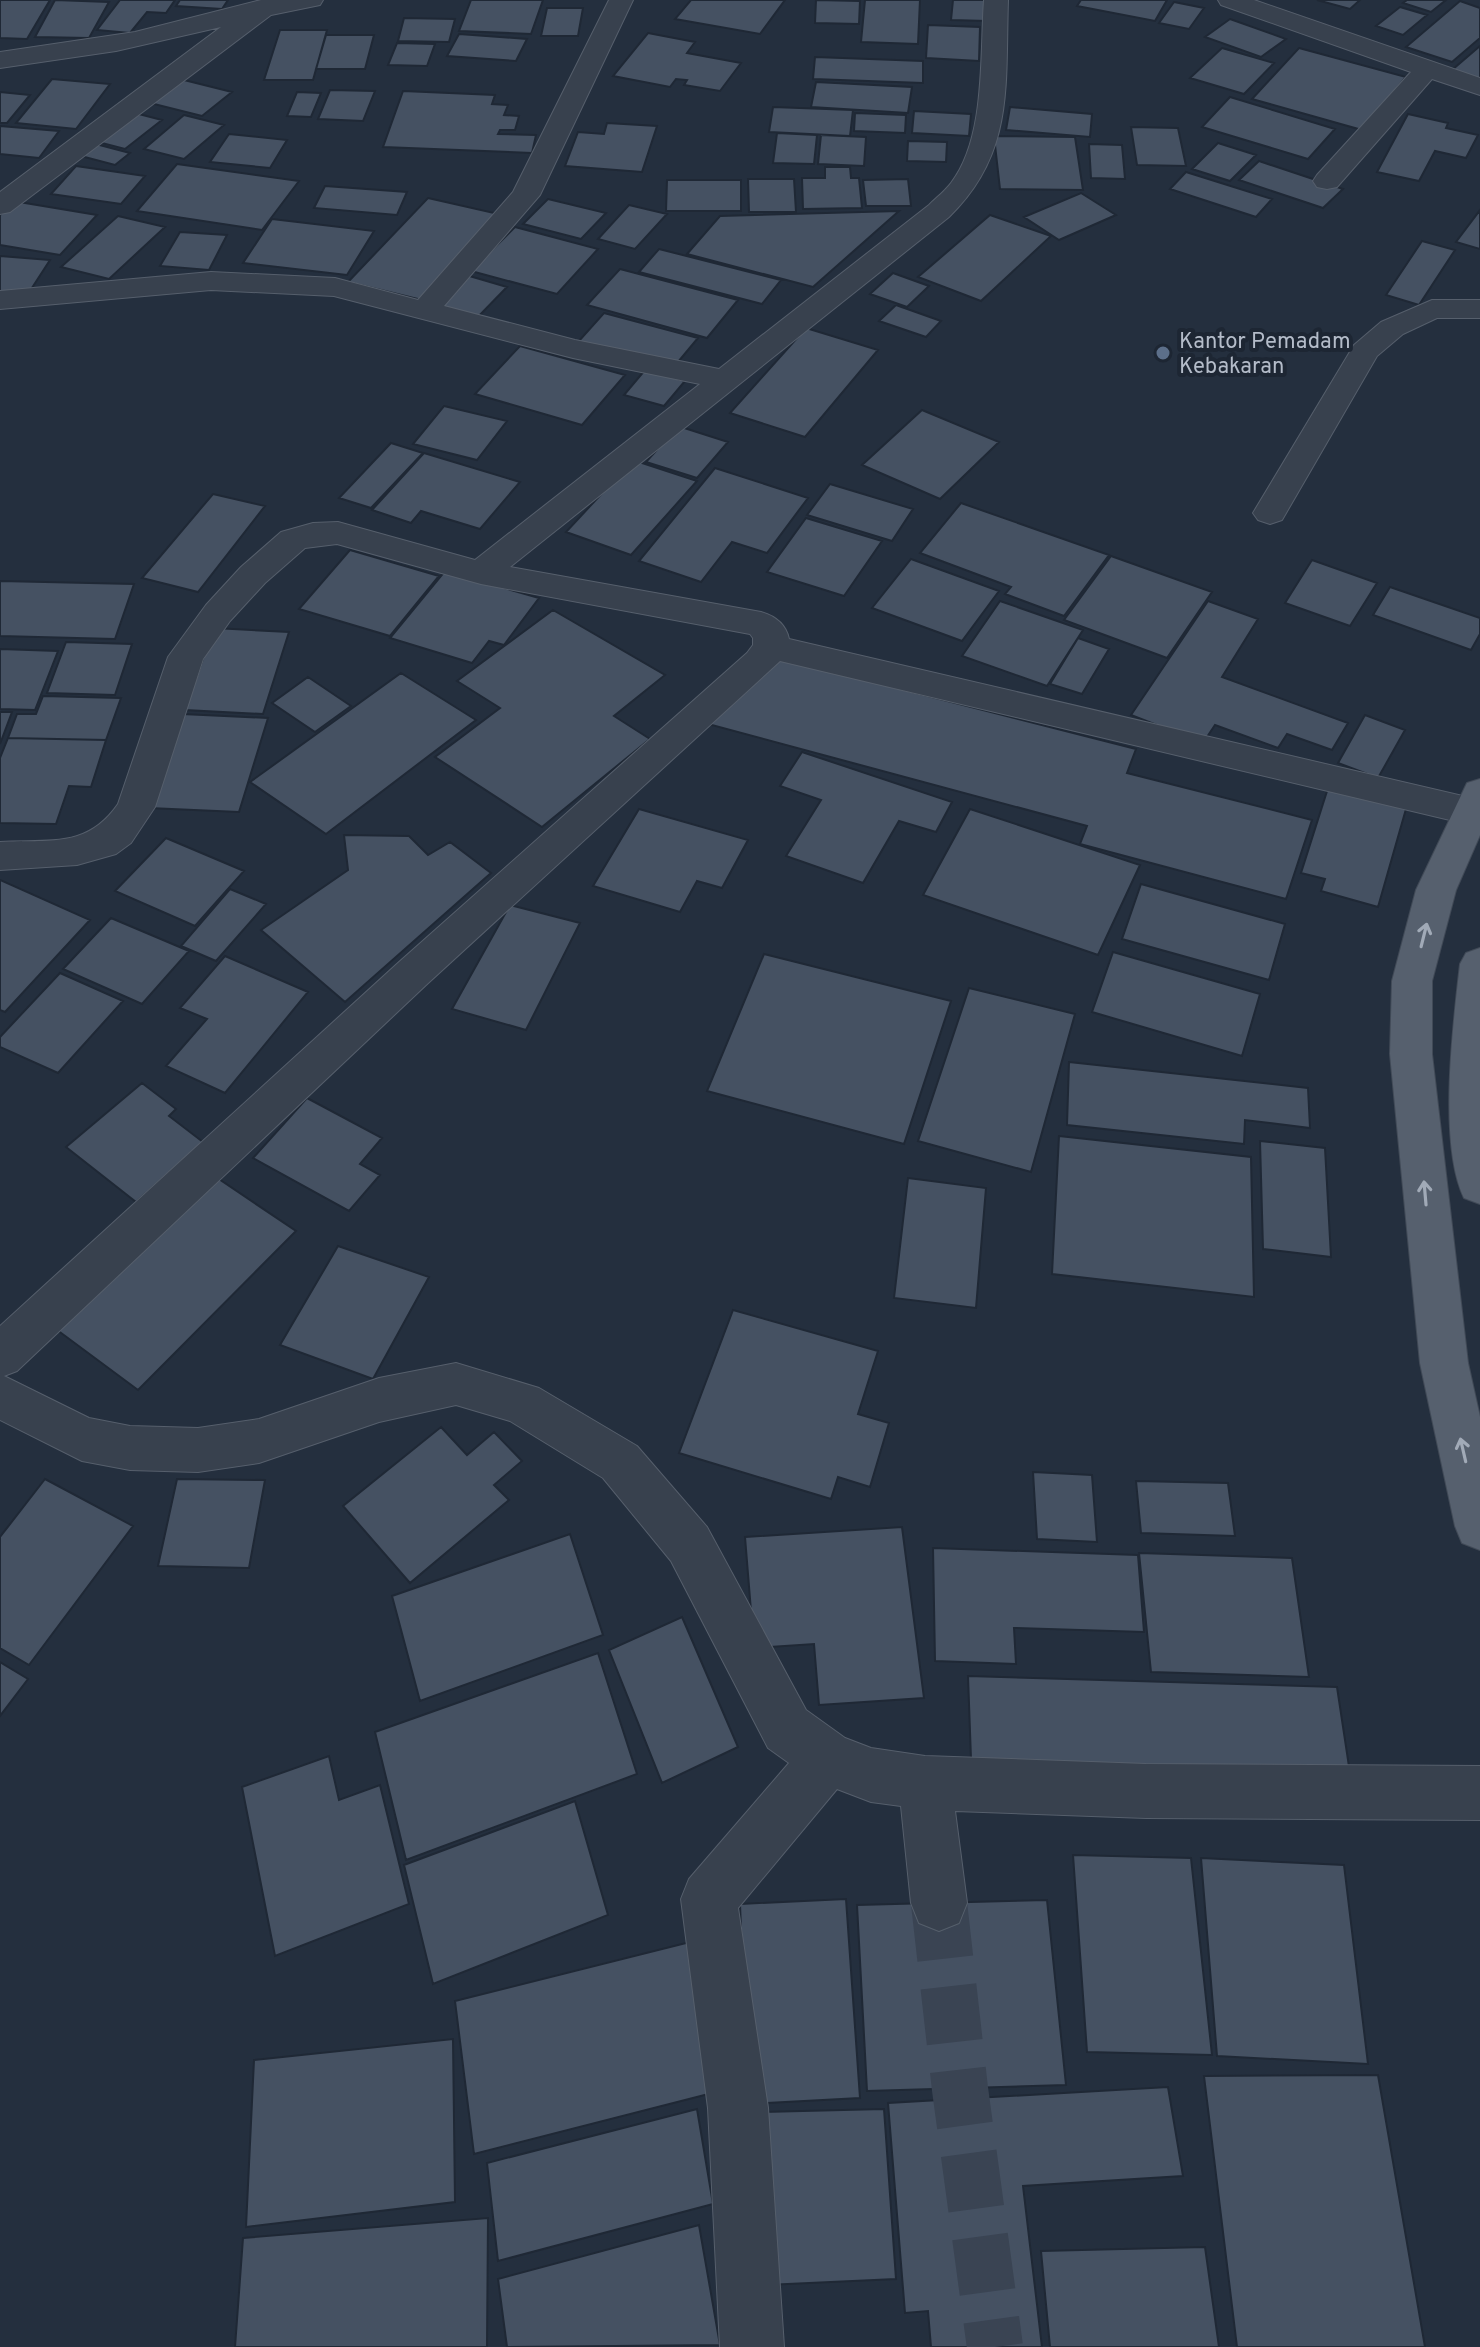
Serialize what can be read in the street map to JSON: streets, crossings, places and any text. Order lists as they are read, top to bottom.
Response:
{
  "places": ["Kantor Pemadam Kebakaran"]
}
